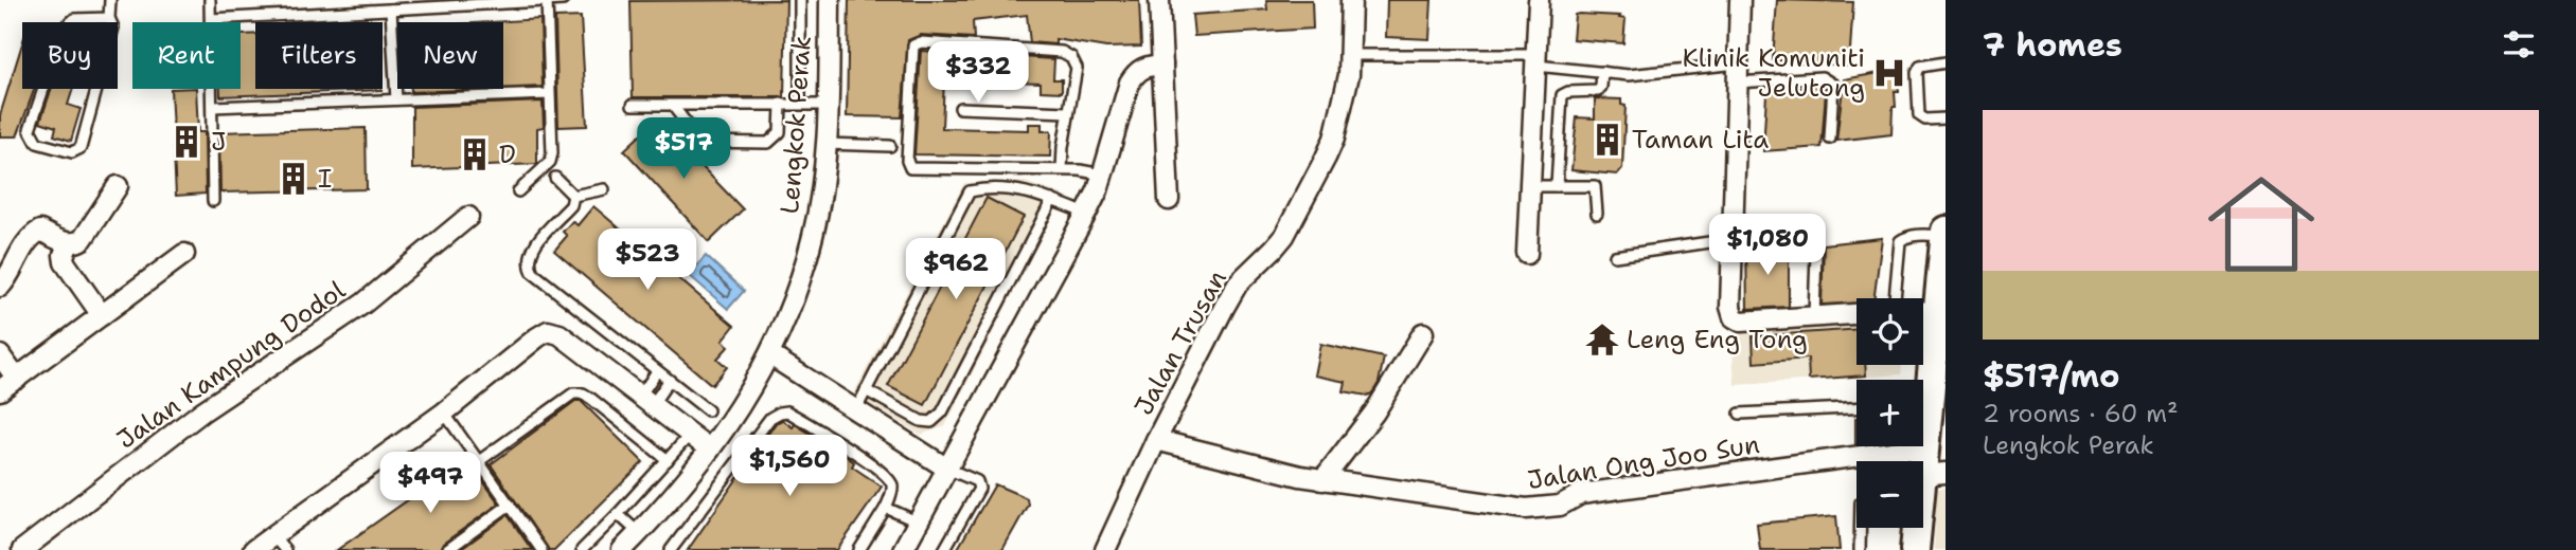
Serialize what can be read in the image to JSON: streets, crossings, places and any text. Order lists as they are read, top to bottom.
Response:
{
  "streets": {
    "street": [
      "Lengkok Perak",
      "Jalan Trusan",
      "Jalan Kampung Dodol",
      "Jalan Ong Joo Sun"
    ]
  },
  "crossings": [
    ["Jalan Trusan", "Jalan Ong Joo Sun"]
  ],
  "places": {
    "hospital": ["Klinik Komuniti Jelutong"],
    "building": [
      "Taman Lita",
      "J",
      "D",
      "I"
    ],
    "temple": ["Leng Eng Tong"]
  },
  "page": {
    "heading": "7 homes",
    "chip": [
      "Buy",
      "Rent",
      "Filters",
      "New"
    ],
    "price": [
      "$332",
      "$517",
      "$1,080",
      "$523",
      "$962",
      "$1,560",
      "$497"
    ],
    "list": [
      {
        "name": "$517/mo",
        "note": "2 rooms · 60 m² · Lengkok Perak"
      }
    ],
    "map_buttons": ["+", "−"]
  }
}
